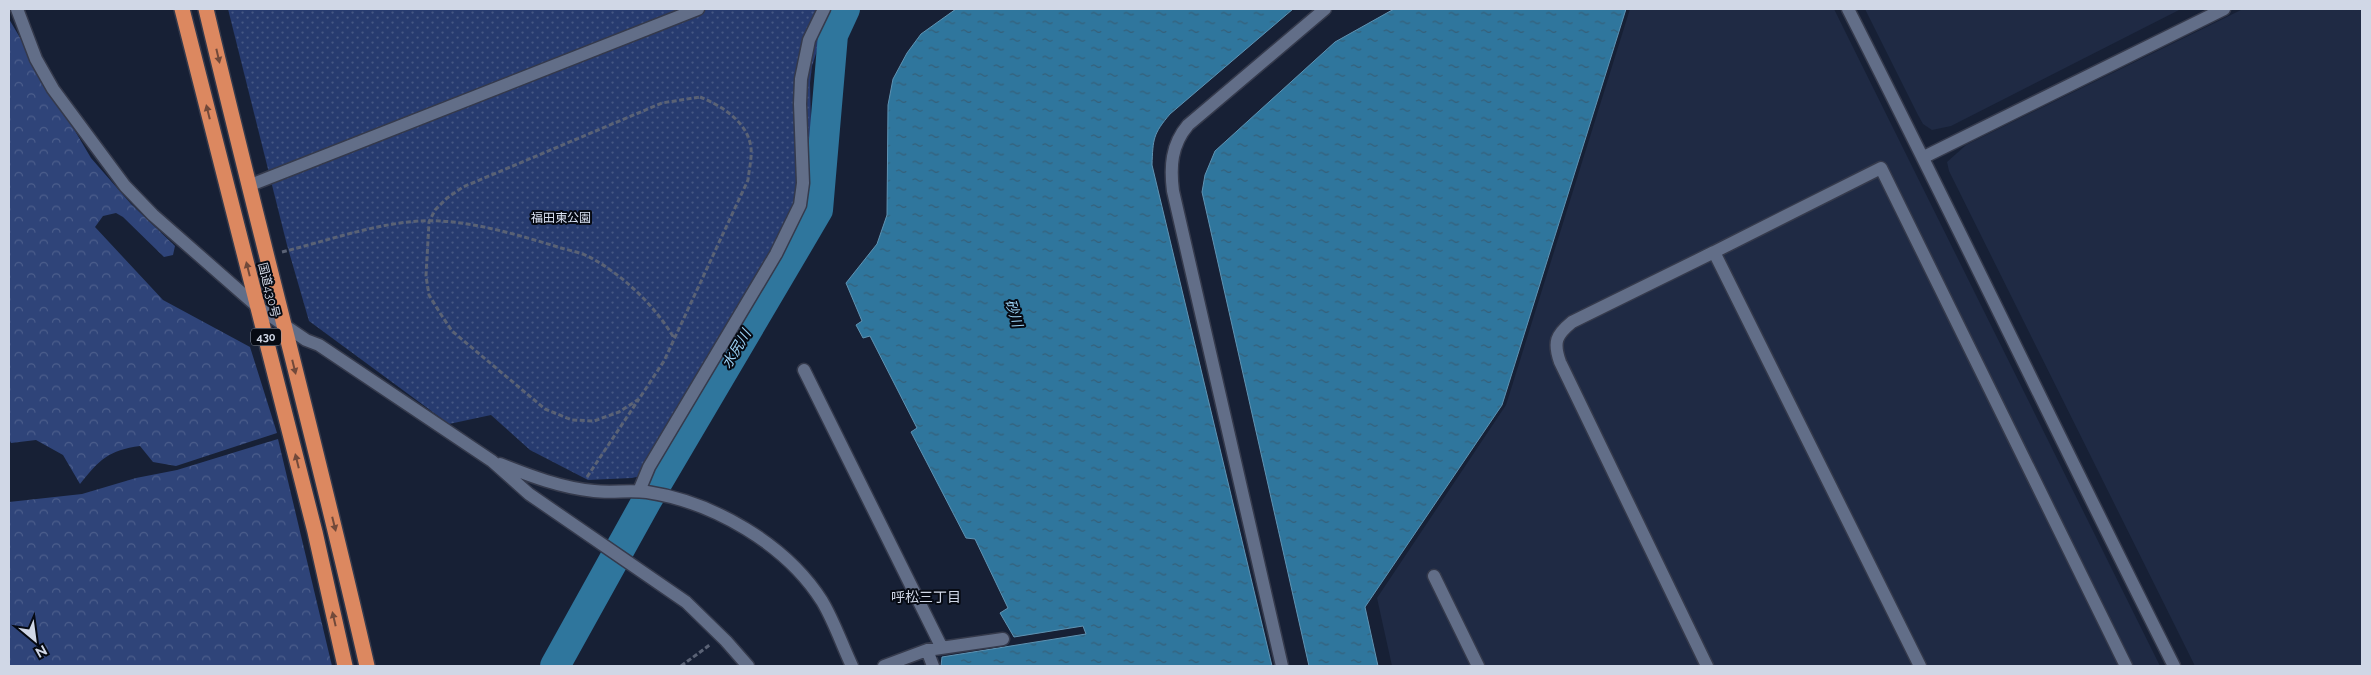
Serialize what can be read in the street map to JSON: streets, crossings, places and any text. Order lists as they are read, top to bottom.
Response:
{
  "streets": {
    "highway": ["国道430号", "430"]
  },
  "districts": ["呼松三丁目"],
  "water": ["砂川", "水尻川"],
  "parks": ["福田東公園"],
  "north": "bottom right"
}
